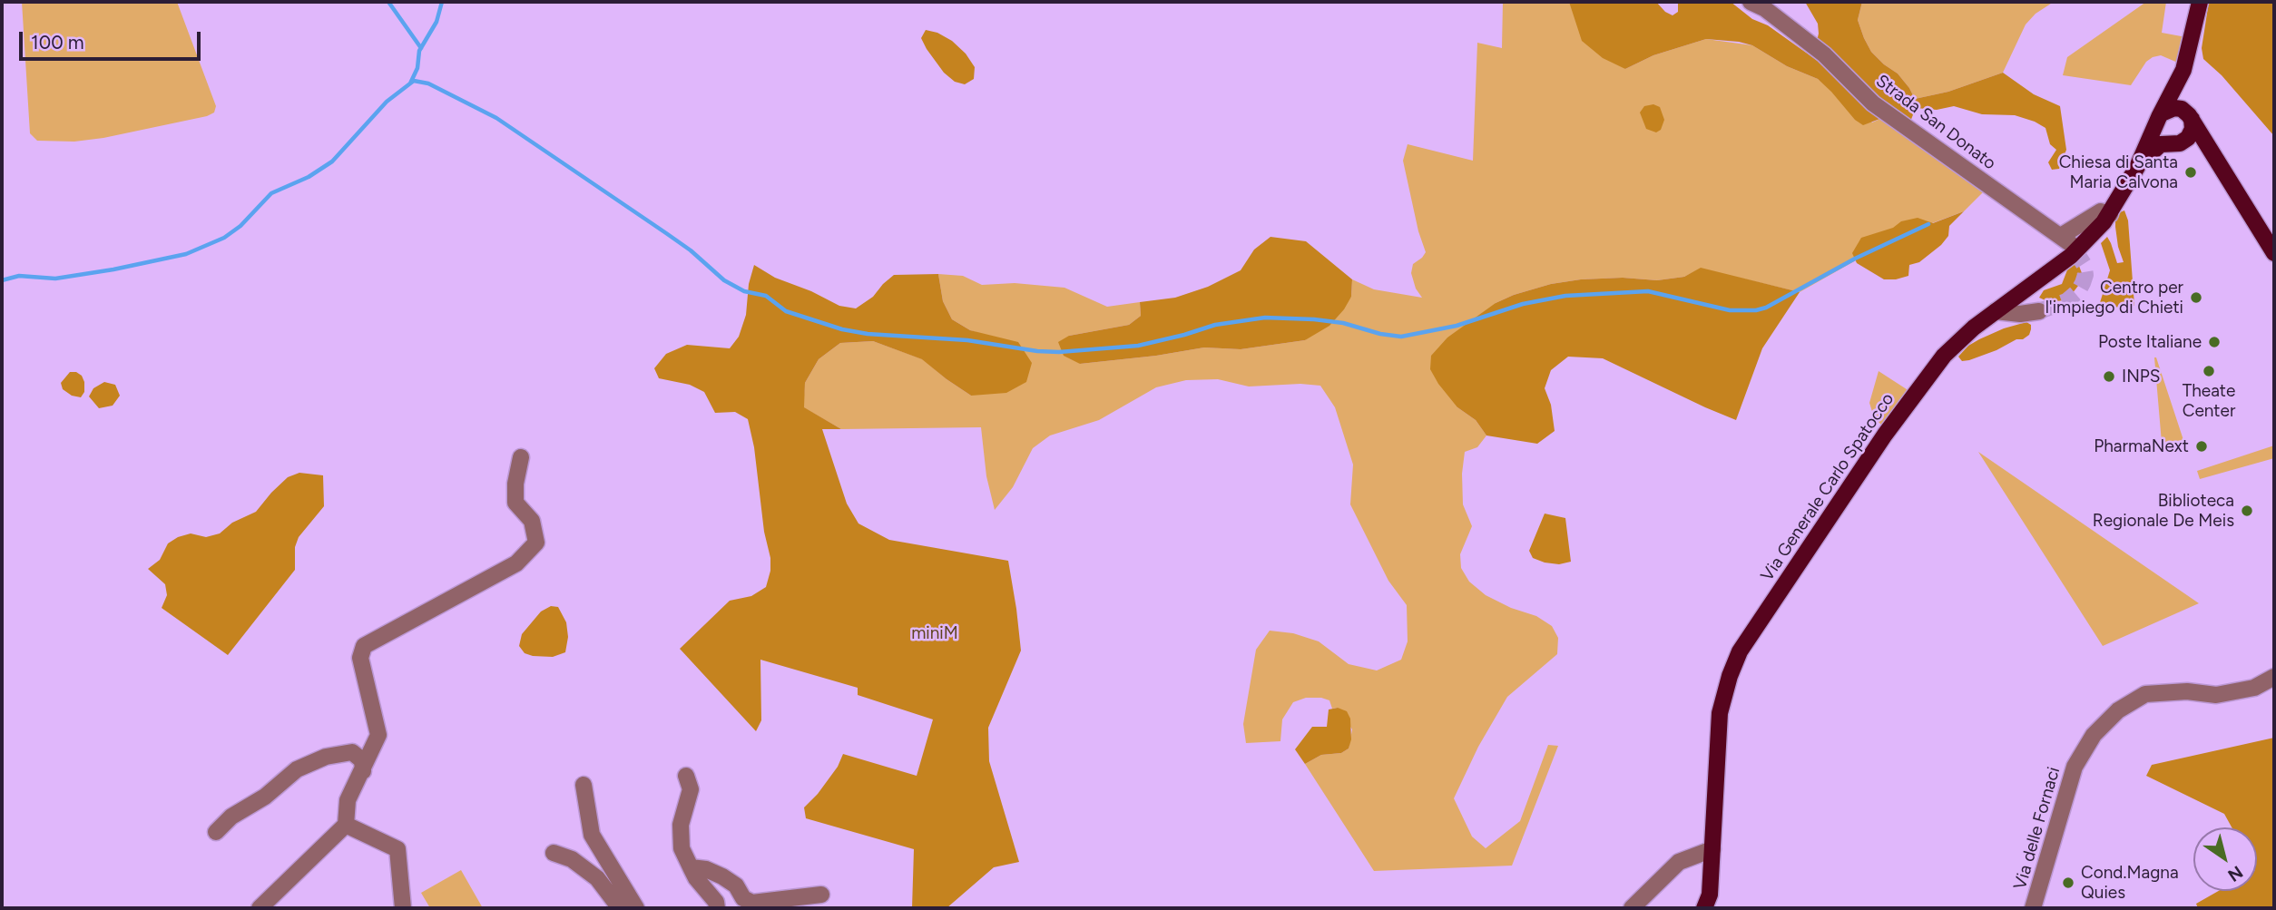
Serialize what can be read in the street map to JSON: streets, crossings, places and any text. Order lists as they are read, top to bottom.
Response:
{
  "streets": {
    "main road": ["Via Generale Carlo Spatocco"],
    "street": ["Strada San Donato", "Via delle Fornaci"]
  },
  "crossings": [
    ["Strada San Donato", "Via Generale Carlo Spatocco"]
  ],
  "parks": ["miniM"],
  "places": [
    "Chiesa di Santa Maria Calvona",
    "Centro per l'impiego di Chieti",
    "Poste Italiane",
    "Theate Center",
    "INPS",
    "PharmaNext",
    "Biblioteca Regionale De Meis",
    "Cond.Magna Quies"
  ],
  "scale_bar": "100 m",
  "north": "bottom right"
}
